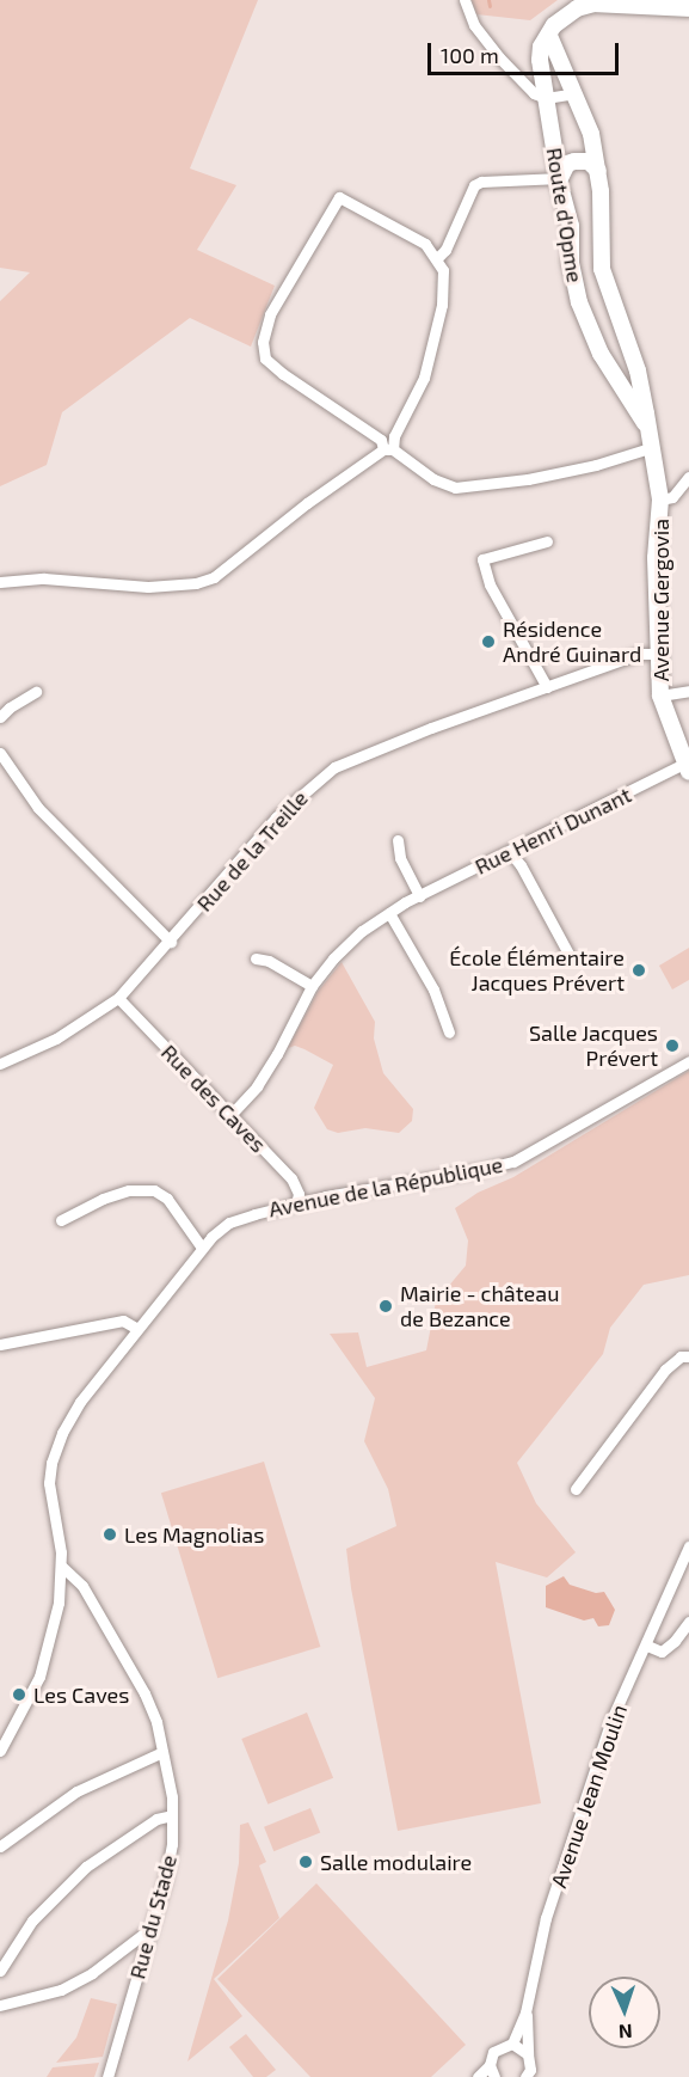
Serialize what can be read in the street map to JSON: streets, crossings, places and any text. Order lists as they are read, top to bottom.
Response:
{
  "streets": {
    "main road": ["Route d'Opme", "Avenue Gergovia"],
    "street": [
      "Rue Henri Dunant",
      "Rue de la Treille",
      "Rue des Caves",
      "Avenue de la République",
      "Avenue Jean Moulin",
      "Rue du Stade"
    ]
  },
  "crossings": [
    ["Route d'Opme", "Avenue Gergovia"],
    ["Avenue Gergovia", "Rue Henri Dunant"],
    ["Avenue Gergovia", "Rue de la Treille"],
    ["Rue Henri Dunant", "Rue des Caves"],
    ["Rue de la Treille", "Rue des Caves"],
    ["Rue des Caves", "Avenue de la République"],
    ["Avenue de la République", "Rue du Stade"]
  ],
  "places": [
    "Résidence André Guinard",
    "École Élémentaire Jacques Prévert",
    "Salle Jacques Prévert",
    "Mairie - château de Bezance",
    "Les Magnolias",
    "Les Caves",
    "Salle modulaire"
  ],
  "scale_bar": "100 m",
  "north": "bottom"
}
